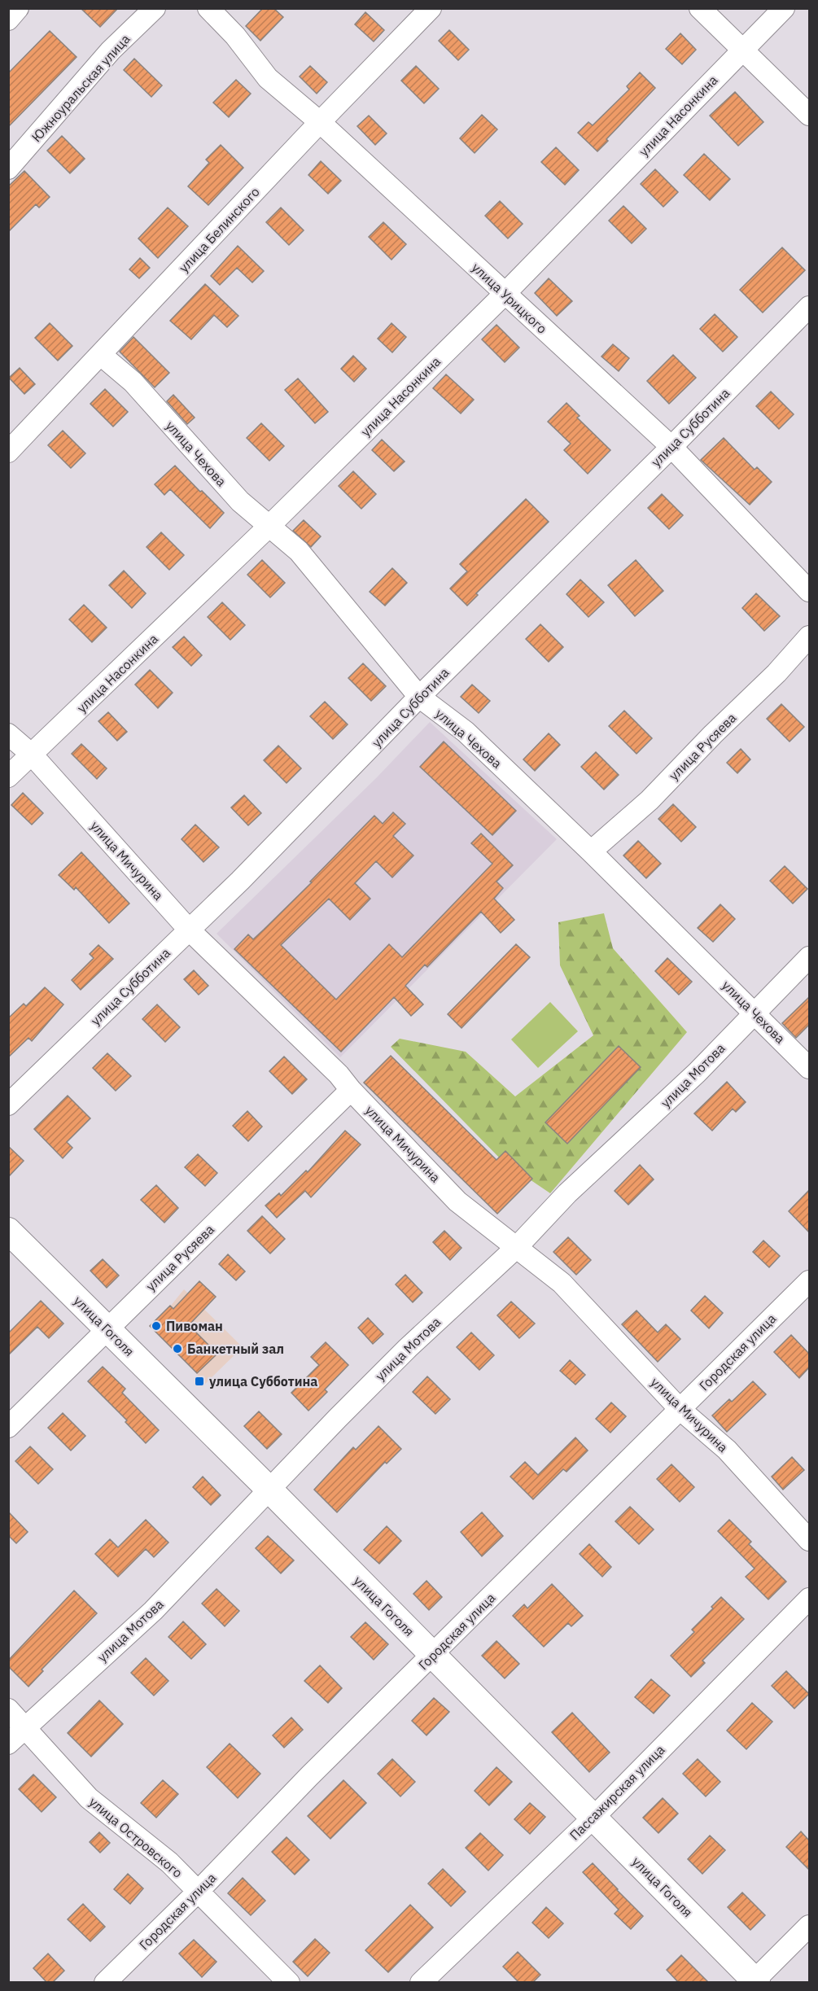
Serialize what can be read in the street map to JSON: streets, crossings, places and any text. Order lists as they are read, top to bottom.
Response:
{
  "streets": {
    "street": [
      "Южноуральская улица",
      "улица Насонкина",
      "улица Белинского",
      "улица Урицкого",
      "улица Субботина",
      "улица Чехова",
      "улица Русяева",
      "улица Мичурина",
      "улица Мотова",
      "улица Гоголя",
      "Городская улица",
      "Пассажирская улица",
      "улица Островского"
    ]
  },
  "crossings": [
    ["улица Насонкина", "улица Урицкого"],
    ["улица Насонкина", "улица Чехова"],
    ["улица Насонкина", "улица Мичурина"],
    ["улица Белинского", "улица Урицкого"],
    ["улица Белинского", "улица Чехова"],
    ["улица Урицкого", "улица Субботина"],
    ["улица Субботина", "улица Чехова"],
    ["улица Субботина", "улица Мичурина"],
    ["улица Чехова", "улица Русяева"],
    ["улица Чехова", "улица Мотова"],
    ["улица Русяева", "улица Мичурина"],
    ["улица Русяева", "улица Гоголя"],
    ["улица Мичурина", "улица Мотова"],
    ["улица Мичурина", "Городская улица"],
    ["улица Мотова", "улица Гоголя"],
    ["улица Мотова", "улица Островского"],
    ["улица Гоголя", "Городская улица"],
    ["улица Гоголя", "Пассажирская улица"],
    ["Городская улица", "улица Островского"]
  ],
  "places": {
    "other": ["Пивоман", "Банкетный зал"],
    "transit": ["улица Субботина"]
  }
}
